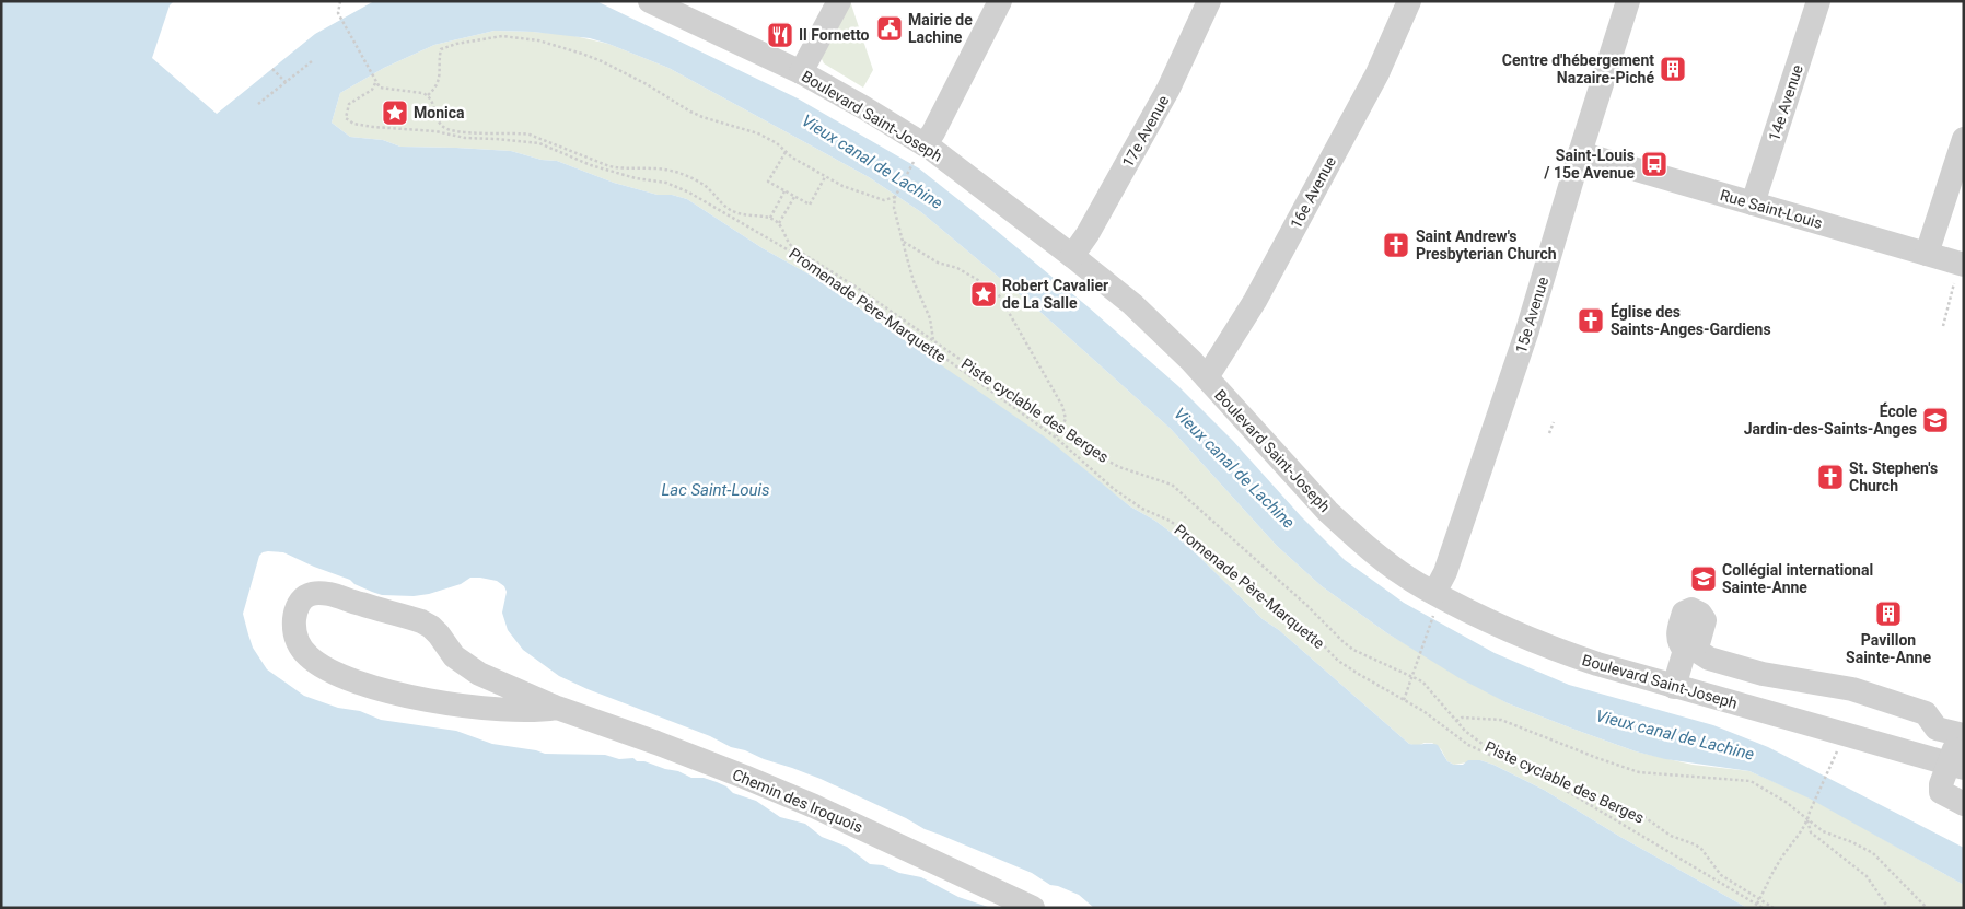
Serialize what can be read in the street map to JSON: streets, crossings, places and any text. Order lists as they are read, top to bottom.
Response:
{
  "streets": {
    "street": [
      "14e Avenue",
      "Boulevard Saint-Joseph",
      "17e Avenue",
      "16e Avenue",
      "Rue Saint-Louis",
      "15e Avenue",
      "Chemin des Iroquois"
    ],
    "path": ["Promenade Père-Marquette", "Piste cyclable des Berges"]
  },
  "crossings": [
    ["14e Avenue", "Rue Saint-Louis"],
    ["Boulevard Saint-Joseph", "17e Avenue"],
    ["Boulevard Saint-Joseph", "16e Avenue"],
    ["Boulevard Saint-Joseph", "15e Avenue"],
    ["Rue Saint-Louis", "15e Avenue"]
  ],
  "water": ["Vieux canal de Lachine", "Lac Saint-Louis"],
  "places": {
    "public building": ["Mairie de Lachine"],
    "restaurant": ["Il Fornetto"],
    "building": ["Centre d'hébergement Nazaire-Piché", "Pavillon Sainte-Anne"],
    "place": ["Monica", "Robert Cavalier de La Salle"],
    "bus stop": ["Saint-Louis / 15e Avenue"],
    "church": ["Saint Andrew's Presbyterian Church", "Église des Saints-Anges-Gardiens", "St. Stephen's Church"],
    "school or university": ["École Jardin-des-Saints-Anges", "Collégial international Sainte-Anne"]
  }
}
